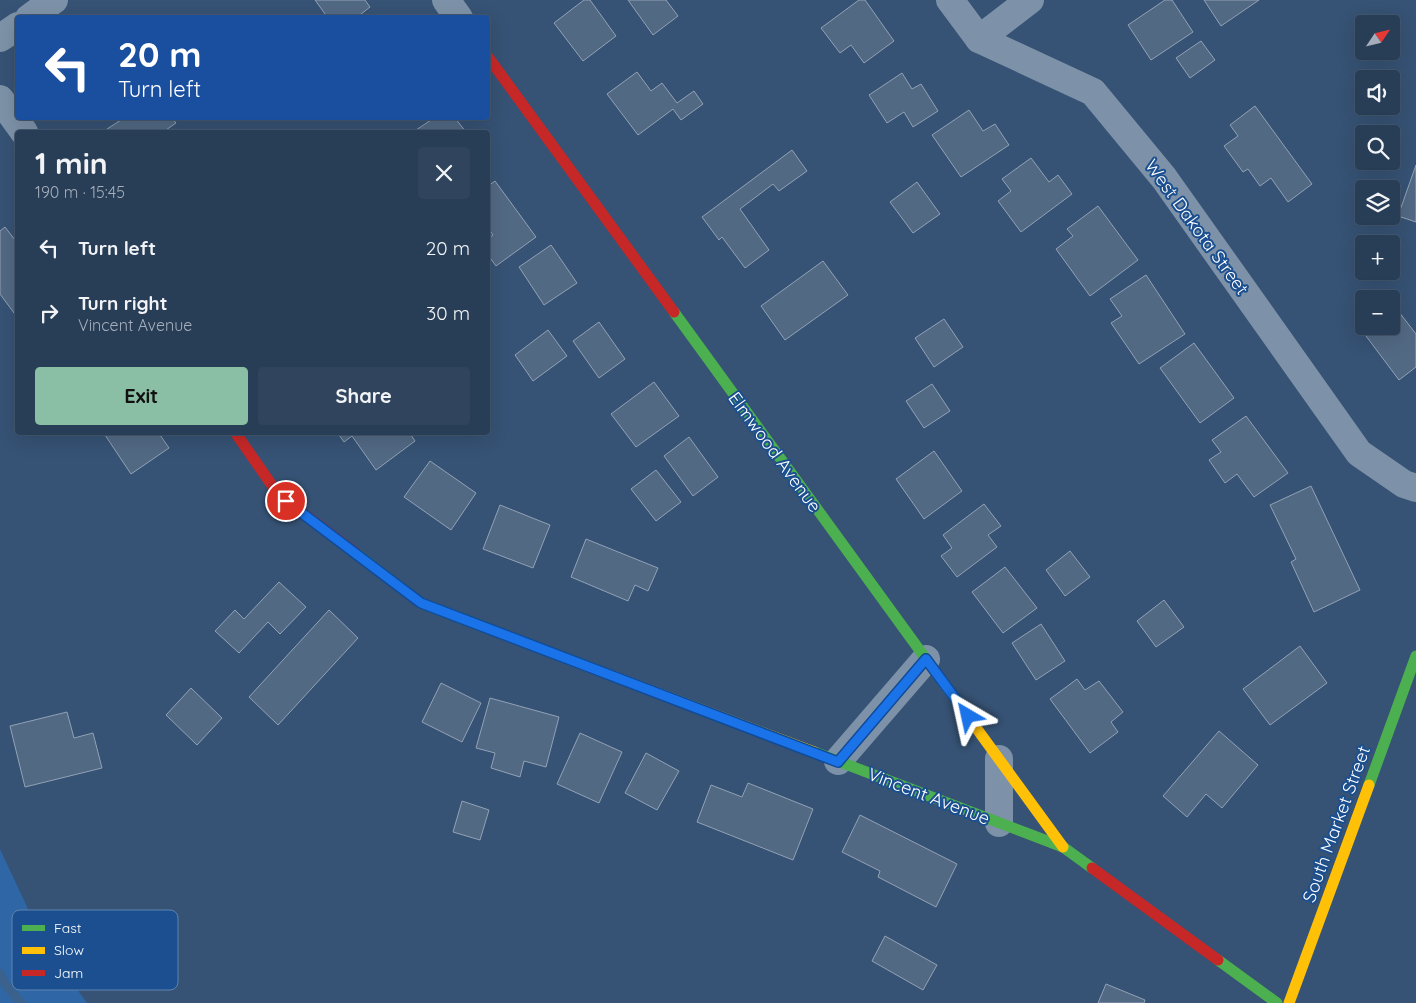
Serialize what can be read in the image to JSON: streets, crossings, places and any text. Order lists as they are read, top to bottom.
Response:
{
  "streets": {
    "street": [
      "West Dakota Street",
      "Elmwood Avenue",
      "Vincent Avenue",
      "South Market Street"
    ]
  },
  "crossings": [
    ["Elmwood Avenue", "Vincent Avenue"]
  ],
  "legend": ["Fast", "Slow", "Jam"],
  "north": "top right",
  "page": {
    "map_buttons": ["+", "−"],
    "turn": ["20 m", "Turn left"],
    "heading": ["1 min", "190 m · 15:45"],
    "list": [
      {
        "name": "Turn left",
        "value": "20 m"
      },
      {
        "name": "Turn right",
        "note": "Vincent Avenue",
        "value": "30 m"
      }
    ],
    "buttons": ["Exit", "Share"]
  }
}
